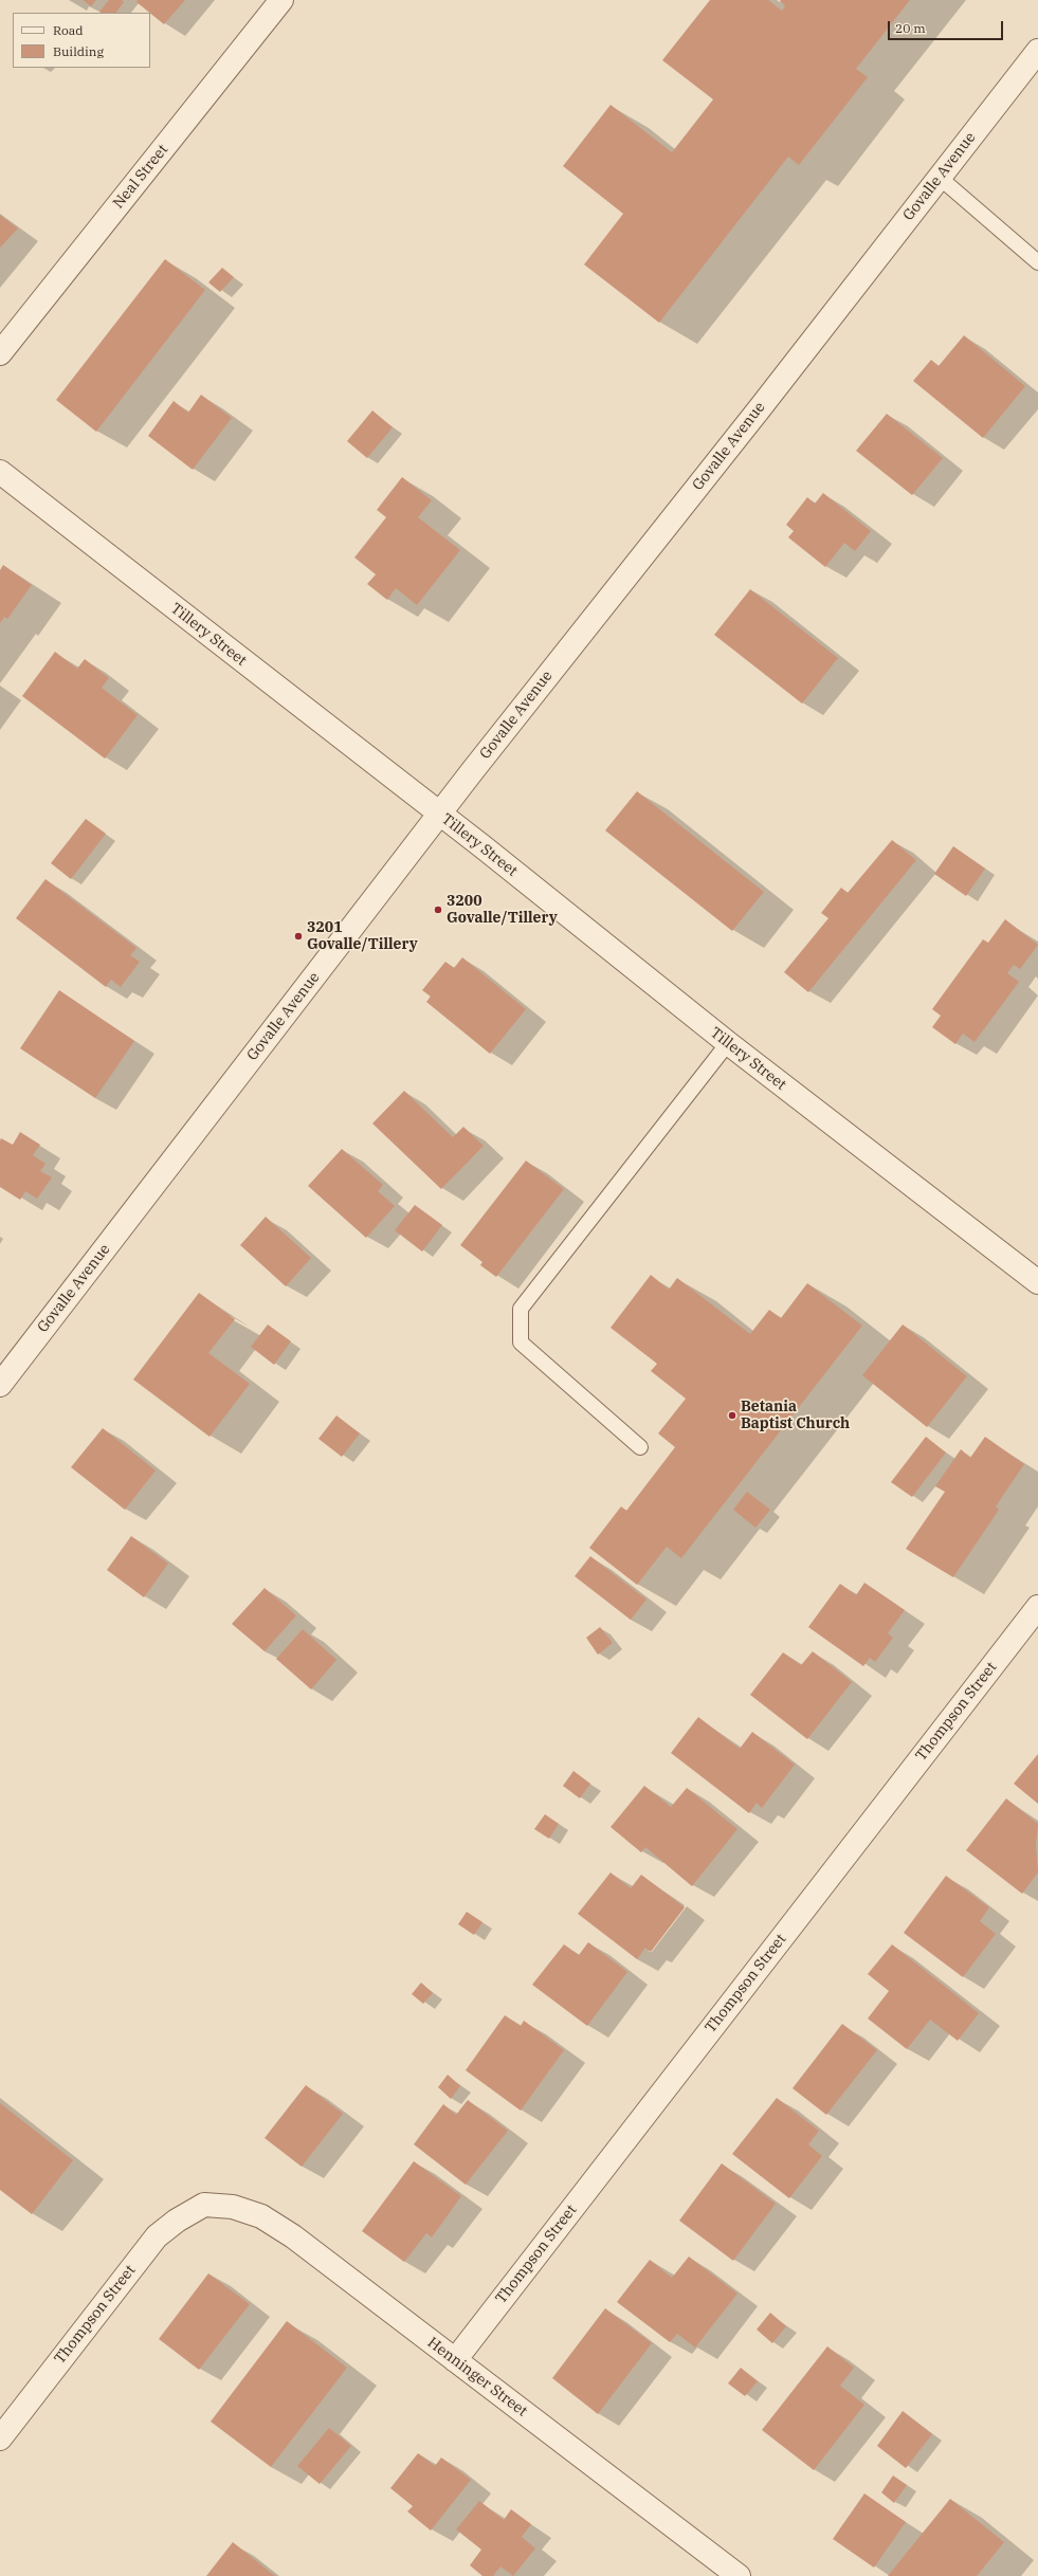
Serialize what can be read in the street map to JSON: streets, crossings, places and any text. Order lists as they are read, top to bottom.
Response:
{
  "streets": {
    "street": [
      "Neal Street",
      "Govalle Avenue",
      "Tillery Street",
      "Thompson Street",
      "Henninger Street"
    ]
  },
  "crossings": [
    ["Govalle Avenue", "Tillery Street"],
    ["Thompson Street", "Henninger Street"]
  ],
  "places": ["3200 Govalle/Tillery", "3201 Govalle/Tillery", "Betania Baptist Church"],
  "legend": ["Road", "Building"],
  "scale_bar": "20 m"
}
